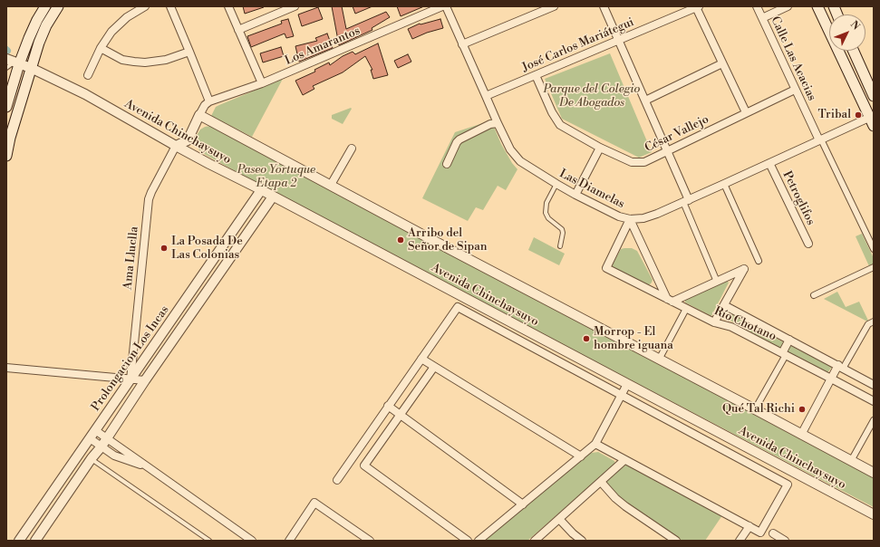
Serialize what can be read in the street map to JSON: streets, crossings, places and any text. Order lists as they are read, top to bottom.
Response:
{
  "streets": {
    "street": [
      "José Carlos Mariátegui",
      "Los Amarantos",
      "Calle Las Acacias",
      "Avenida Chinchaysuyo",
      "César Vallejo",
      "Las Diamelas",
      "Petroglifos",
      "Ama Lluclla",
      "Río Chotano",
      "Prolongacion Los Incas"
    ]
  },
  "crossings": [
    ["José Carlos Mariátegui", "César Vallejo"],
    ["José Carlos Mariátegui", "Las Diamelas"],
    ["Calle Las Acacias", "César Vallejo"],
    ["Calle Las Acacias", "Las Diamelas"],
    ["Avenida Chinchaysuyo", "Ama Lluclla"],
    ["Avenida Chinchaysuyo", "Prolongacion Los Incas"],
    ["Las Diamelas", "Petroglifos"],
    ["Las Diamelas", "Río Chotano"],
    ["Ama Lluclla", "Prolongacion Los Incas"]
  ],
  "parks": ["Parque del Colegio De Abogados", "Paseo Yortuque Etapa 2"],
  "places": [
    "Tribal",
    "Arribo del Señor de Sipan",
    "La Posada De Las Colonias",
    "Morrop - El hombre iguana",
    "Qué Tal Richi"
  ],
  "north": "top right"
}
